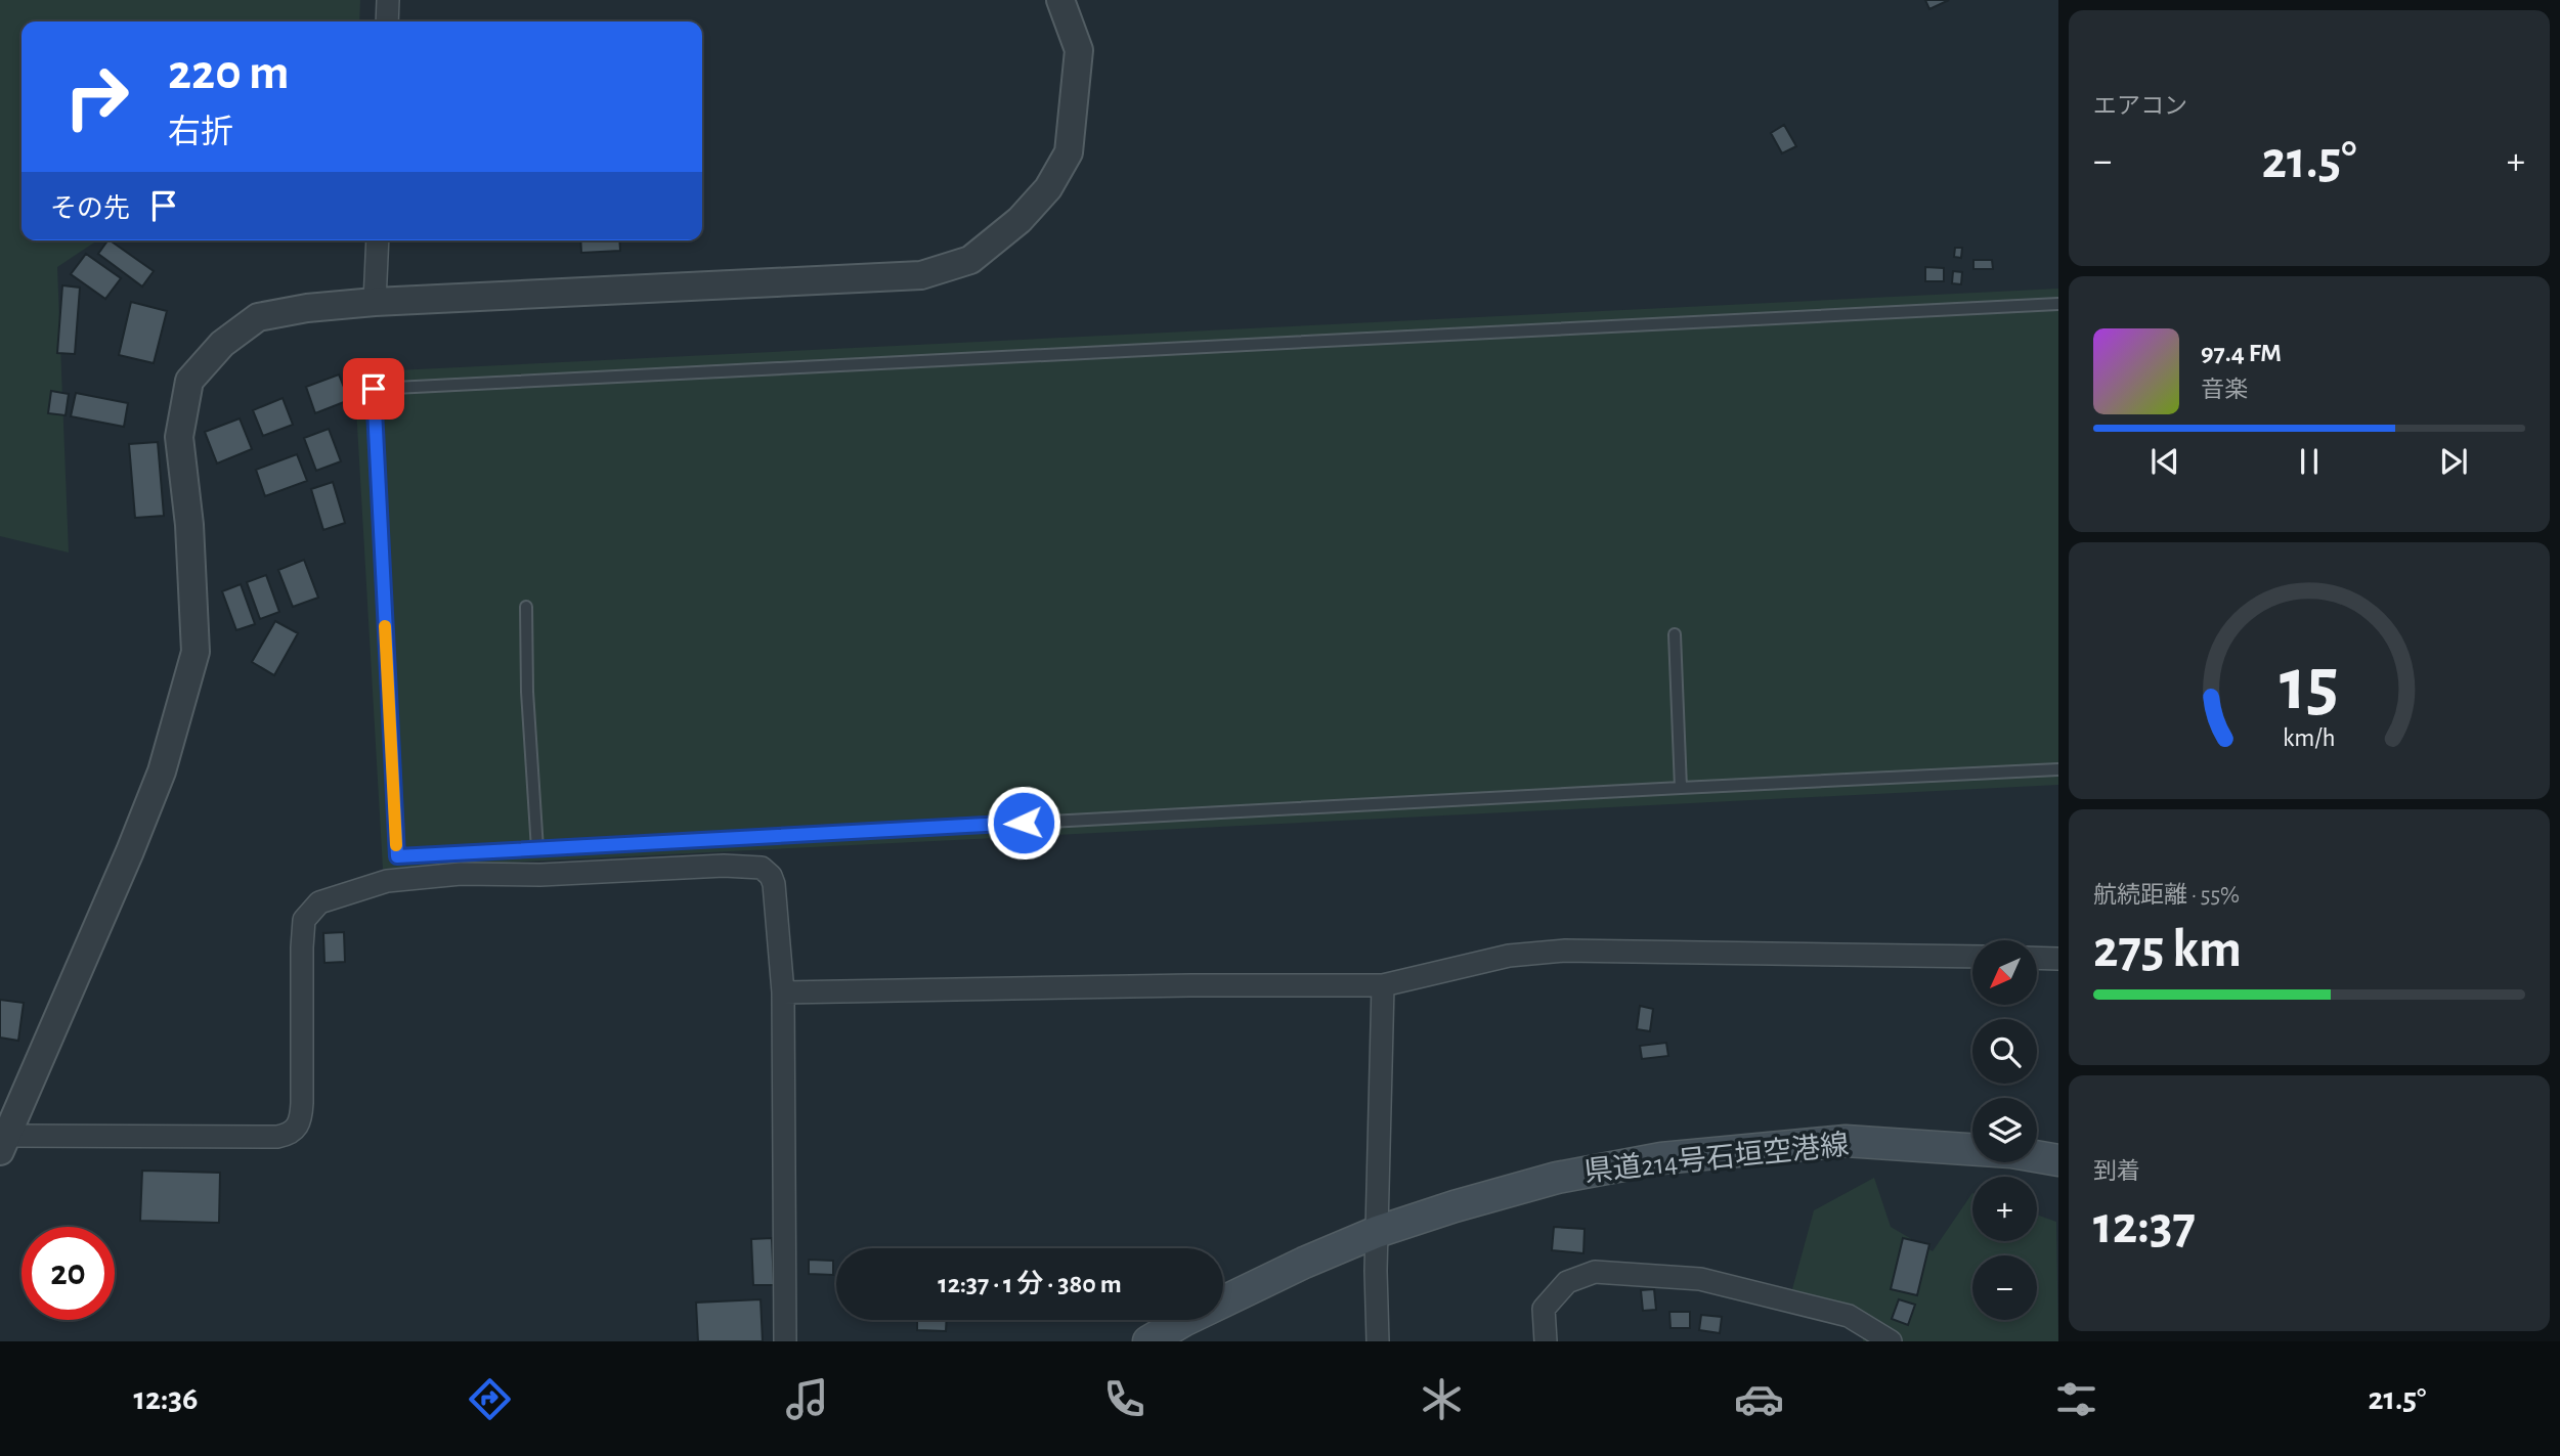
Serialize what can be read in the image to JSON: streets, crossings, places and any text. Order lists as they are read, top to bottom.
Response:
{
  "streets": {
    "main road": ["県道214号石垣空港線"]
  },
  "north": "bottom left",
  "page": {
    "tile": [
      "エアコン",
      ["航続距離 · 55%", "275 km"],
      ["到着", "12:37"]
    ],
    "turn": ["220 m", "右折"],
    "heat": ["−", "21.5°", "+"],
    "then": "その先",
    "song": ["97.4 FM", "音楽"],
    "map_buttons": ["+", "−"],
    "limit": "20",
    "trip": "12:37 · 1 分 · 380 m",
    "tabs": ["12:36", "21.5°"],
    "gauge": ["15", "km/h"]
  }
}
